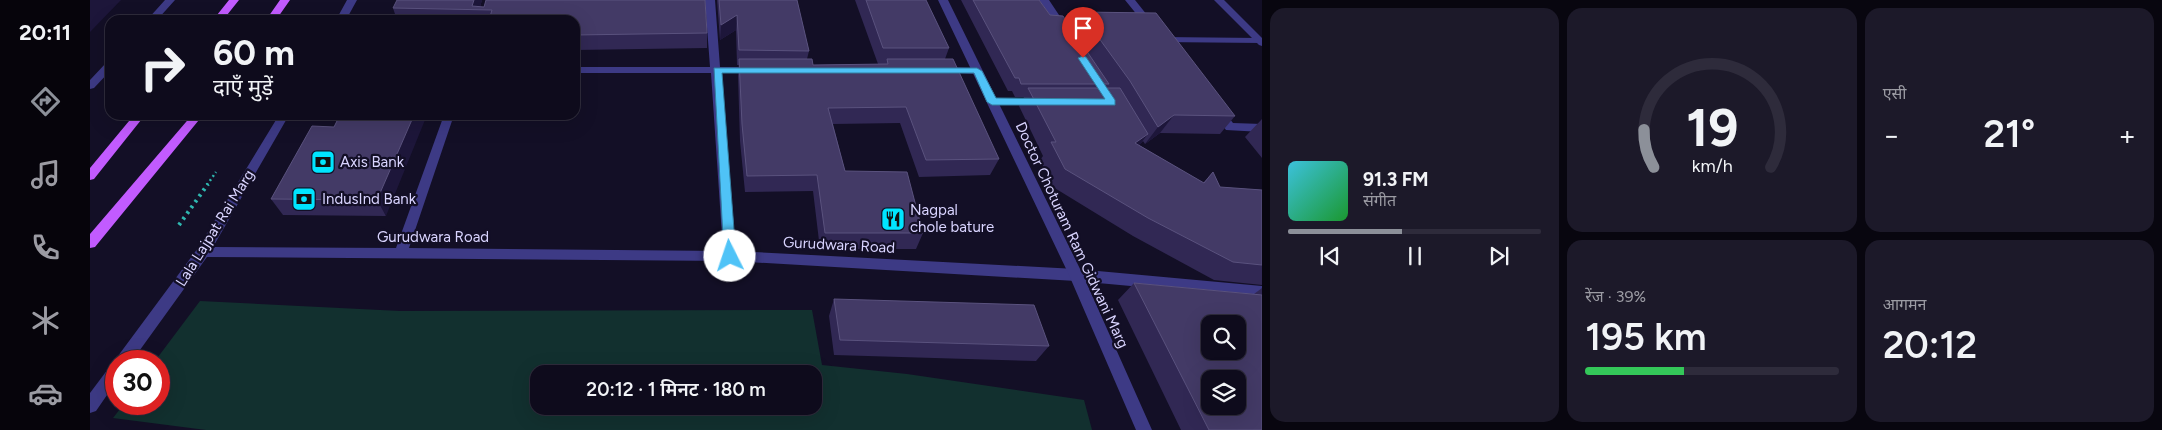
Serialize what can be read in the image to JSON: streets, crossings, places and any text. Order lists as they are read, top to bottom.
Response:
{
  "streets": {
    "street": ["Lala Lajpat Rai Marg", "Doctor Choturam Ram Gidwani Marg", "Gurudwara Road"]
  },
  "crossings": [
    ["Lala Lajpat Rai Marg", "Gurudwara Road"],
    ["Doctor Choturam Ram Gidwani Marg", "Gurudwara Road"]
  ],
  "places": {
    "bank": ["Axis Bank", "IndusInd Bank"],
    "restaurant": ["Nagpal chole bature"]
  },
  "page": {
    "tabs": "20:11",
    "tile": [
      "एसी",
      ["रेंज · 39%", "195 km"],
      ["आगमन", "20:12"]
    ],
    "turn": ["60 m", "दाएँ मुड़ें"],
    "heat": ["−", "21°", "+"],
    "song": ["91.3 FM", "संगीत"],
    "limit": "30",
    "trip": "20:12 · 1 मिनट · 180 m",
    "gauge": ["19", "km/h"]
  }
}
